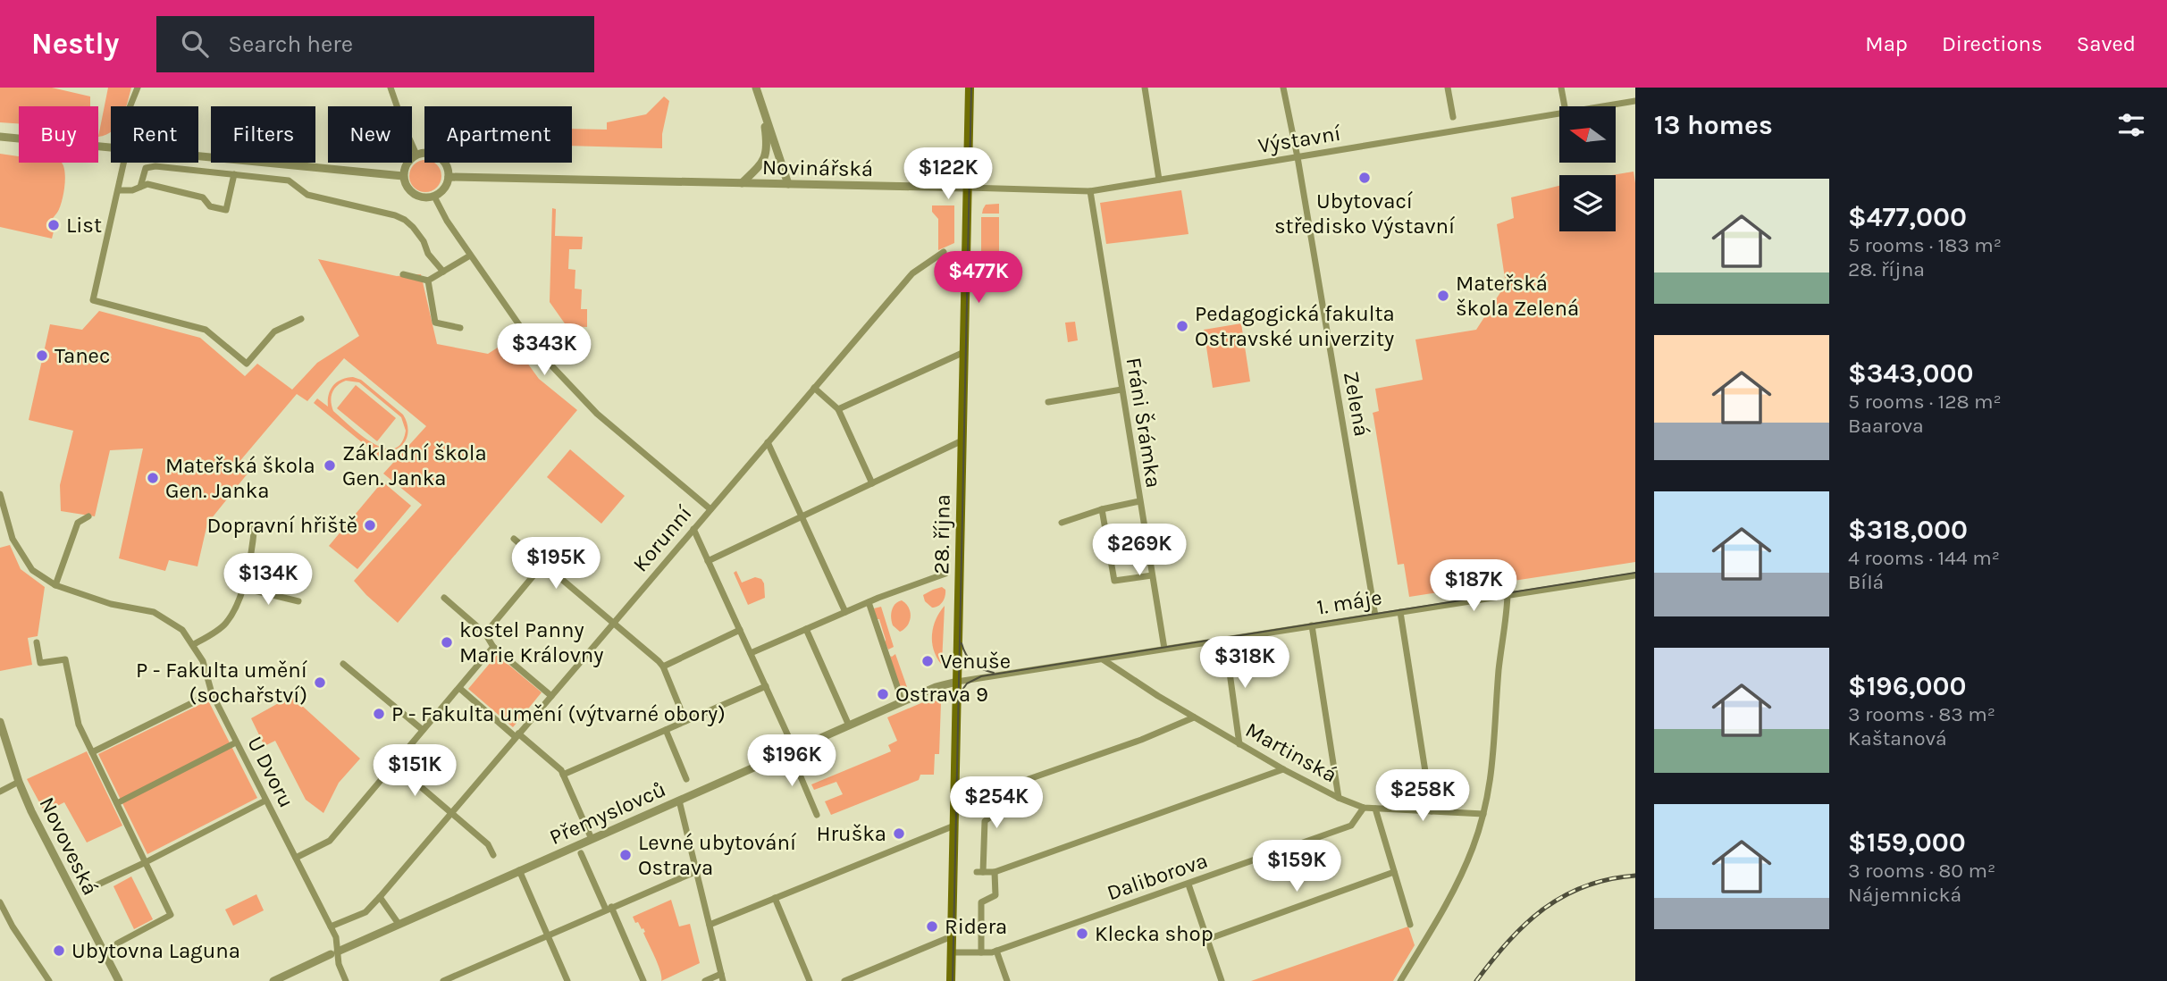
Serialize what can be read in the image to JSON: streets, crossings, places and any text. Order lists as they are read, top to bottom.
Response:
{
  "streets": {
    "main road": ["28. října"],
    "street": [
      "Výstavní",
      "Novinářská",
      "Zelená",
      "Fráni Šrámka",
      "Korunní",
      "1. máje",
      "Martinská",
      "U Dvoru",
      "Přemyslovců",
      "Novoveská",
      "Daliborova"
    ]
  },
  "crossings": [
    ["Výstavní", "Novinářská"],
    ["Výstavní", "Zelená"],
    ["Výstavní", "Fráni Šrámka"],
    ["Výstavní", "28. října"],
    ["Novinářská", "28. října"],
    ["Zelená", "1. máje"],
    ["Fráni Šrámka", "1. máje"],
    ["28. října", "1. máje"],
    ["28. října", "Přemyslovců"],
    ["28. října", "Daliborova"],
    ["Korunní", "U Dvoru"],
    ["1. máje", "Martinská"],
    ["1. máje", "Přemyslovců"],
    ["Martinská", "Daliborova"],
    ["U Dvoru", "Přemyslovců"]
  ],
  "places": [
    "Ubytovací středisko Výstavní",
    "List",
    "Mateřská škola Zelená",
    "Pedagogická fakulta Ostravské univerzity",
    "Tanec",
    "Základní škola Gen. Janka",
    "Mateřská škola Gen. Janka",
    "Dopravní hřiště",
    "kostel Panny Marie Královny",
    "Venuše",
    "P - Fakulta umění (sochařství)",
    "Ostrava 9",
    "P - Fakulta umění (výtvarné obory)",
    "Hruška",
    "Levné ubytování Ostrava",
    "Ridera",
    "Klecka shop",
    "Ubytovna Laguna"
  ],
  "north": "left",
  "page": {
    "header": "Nestly",
    "search": "Search here",
    "nav": ["Map", "Directions", "Saved"],
    "heading": "13 homes",
    "chip": [
      "Buy",
      "Rent",
      "Filters",
      "New",
      "Apartment"
    ],
    "price": [
      "$122K",
      "$477K",
      "$343K",
      "$269K",
      "$195K",
      "$134K",
      "$187K",
      "$318K",
      "$196K",
      "$151K",
      "$258K",
      "$254K",
      "$159K"
    ],
    "list": [
      {
        "name": "$477,000",
        "note": "5 rooms · 183 m² · 28. října"
      },
      {
        "name": "$343,000",
        "note": "5 rooms · 128 m² · Baarova"
      },
      {
        "name": "$318,000",
        "note": "4 rooms · 144 m² · Bílá"
      },
      {
        "name": "$196,000",
        "note": "3 rooms · 83 m² · Kaštanová"
      },
      {
        "name": "$159,000",
        "note": "3 rooms · 80 m² · Nájemnická"
      }
    ]
  }
}
